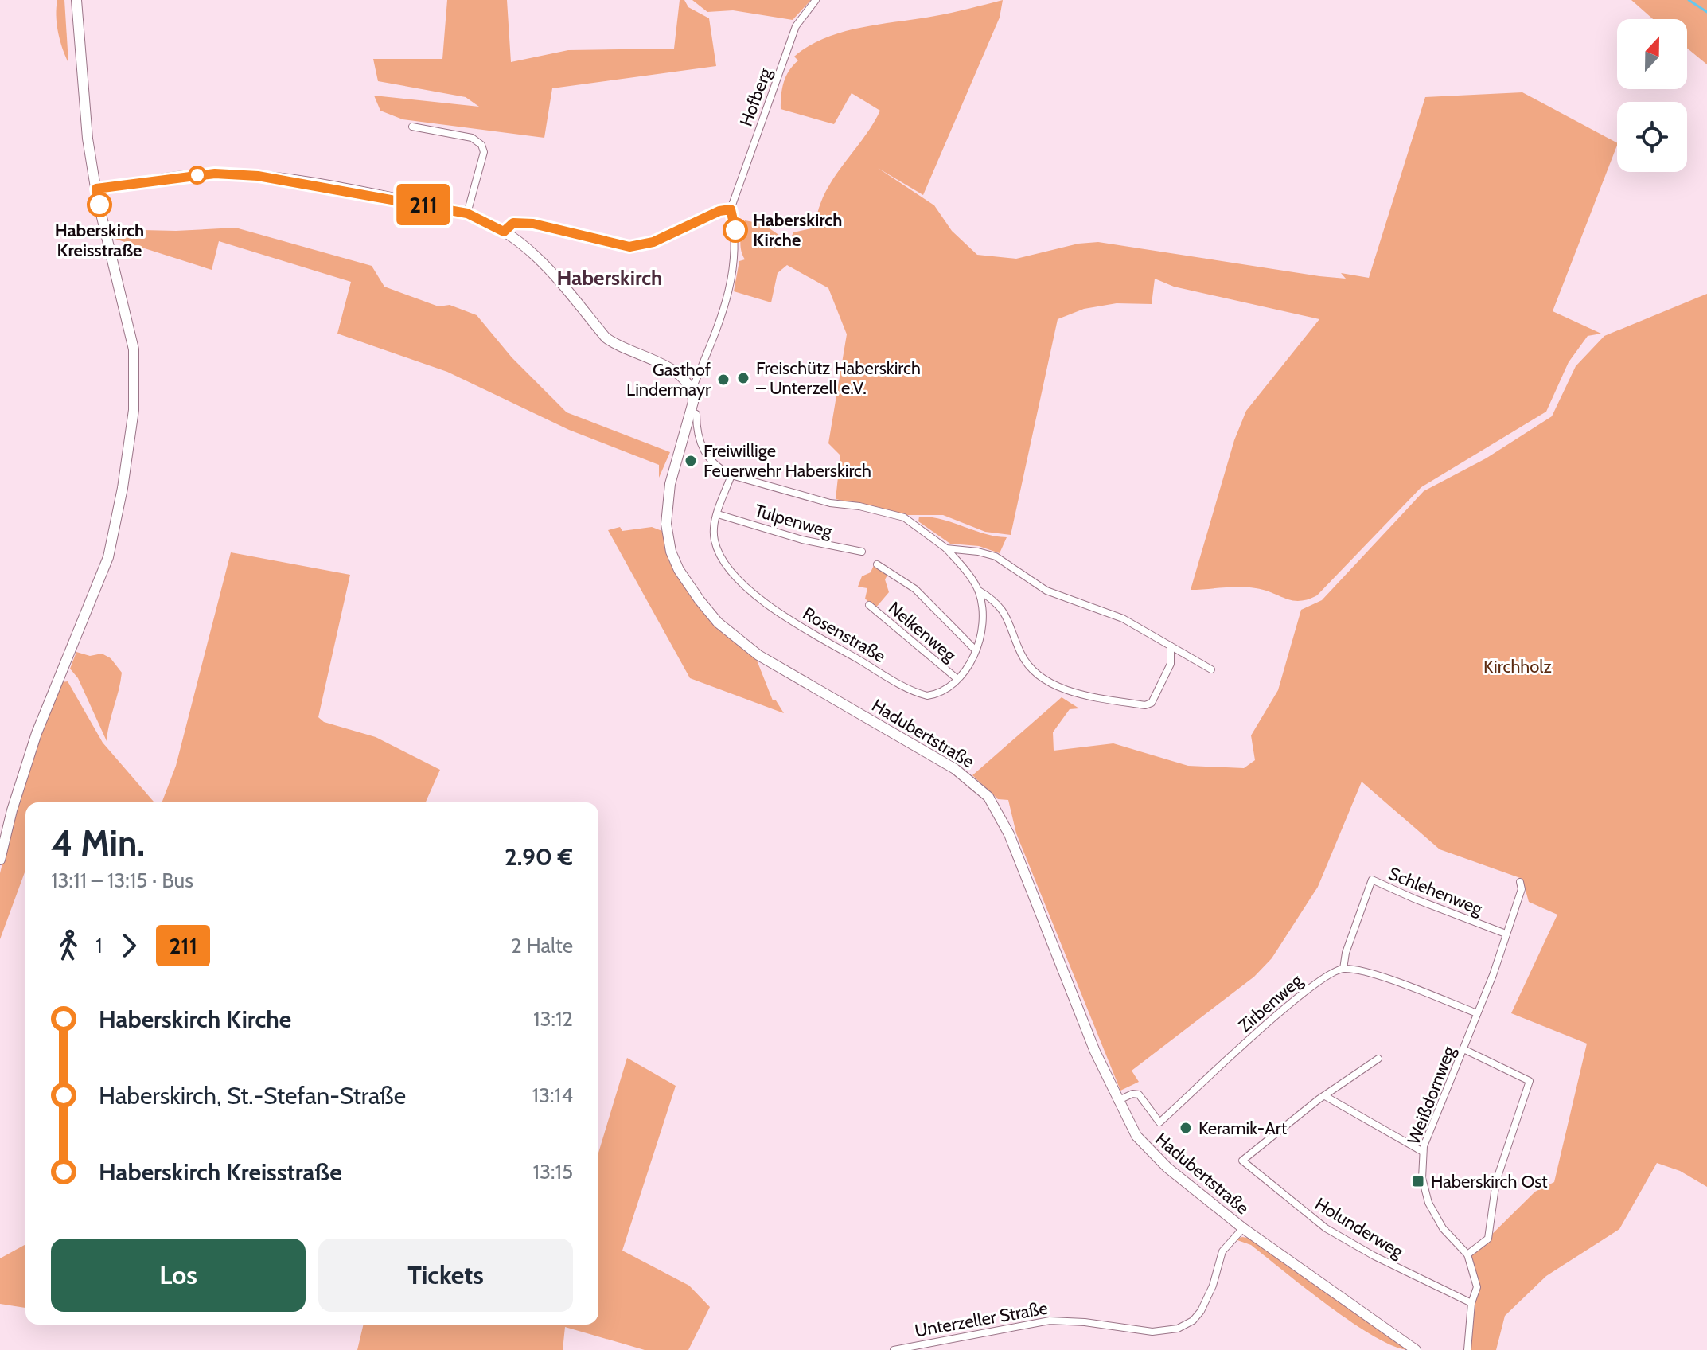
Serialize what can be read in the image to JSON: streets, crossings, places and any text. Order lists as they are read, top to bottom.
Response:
{
  "streets": {
    "street": [
      "Hofberg",
      "Tulpenweg",
      "Nelkenweg",
      "Rosenstraße",
      "Hadubertstraße",
      "Schlehenweg",
      "Zirbenweg",
      "Weißdornweg",
      "Holunderweg",
      "Unterzeller Straße"
    ]
  },
  "crossings": [
    ["Tulpenweg", "Rosenstraße"],
    ["Nelkenweg", "Rosenstraße"],
    ["Hadubertstraße", "Zirbenweg"],
    ["Hadubertstraße", "Unterzeller Straße"],
    ["Schlehenweg", "Zirbenweg"],
    ["Schlehenweg", "Weißdornweg"],
    ["Weißdornweg", "Holunderweg"]
  ],
  "districts": ["Haberskirch"],
  "parks": ["Kirchholz"],
  "places": {
    "other": [
      "Haberskirch Kreisstraße",
      "Haberskirch Kirche",
      "Freischütz Haberskirch – Unterzell e.V.",
      "Gasthof Lindermayr",
      "Freiwillige Feuerwehr Haberskirch",
      "Keramik-Art"
    ],
    "transit": ["Haberskirch Ost"]
  },
  "lines": ["bus line 211"],
  "north": "top",
  "page": {
    "on_map": "211",
    "heading": ["4 Min.", "13:11 – 13:15 · Bus", "2.90 €"],
    "legs": ["1", "211", "2 Halte"],
    "list": [
      {
        "name": "Haberskirch Kirche",
        "value": "13:12"
      },
      {
        "name": "Haberskirch, St.-Stefan-Straße",
        "value": "13:14"
      },
      {
        "name": "Haberskirch Kreisstraße",
        "value": "13:15"
      }
    ],
    "buttons": ["Los", "Tickets"]
  }
}
